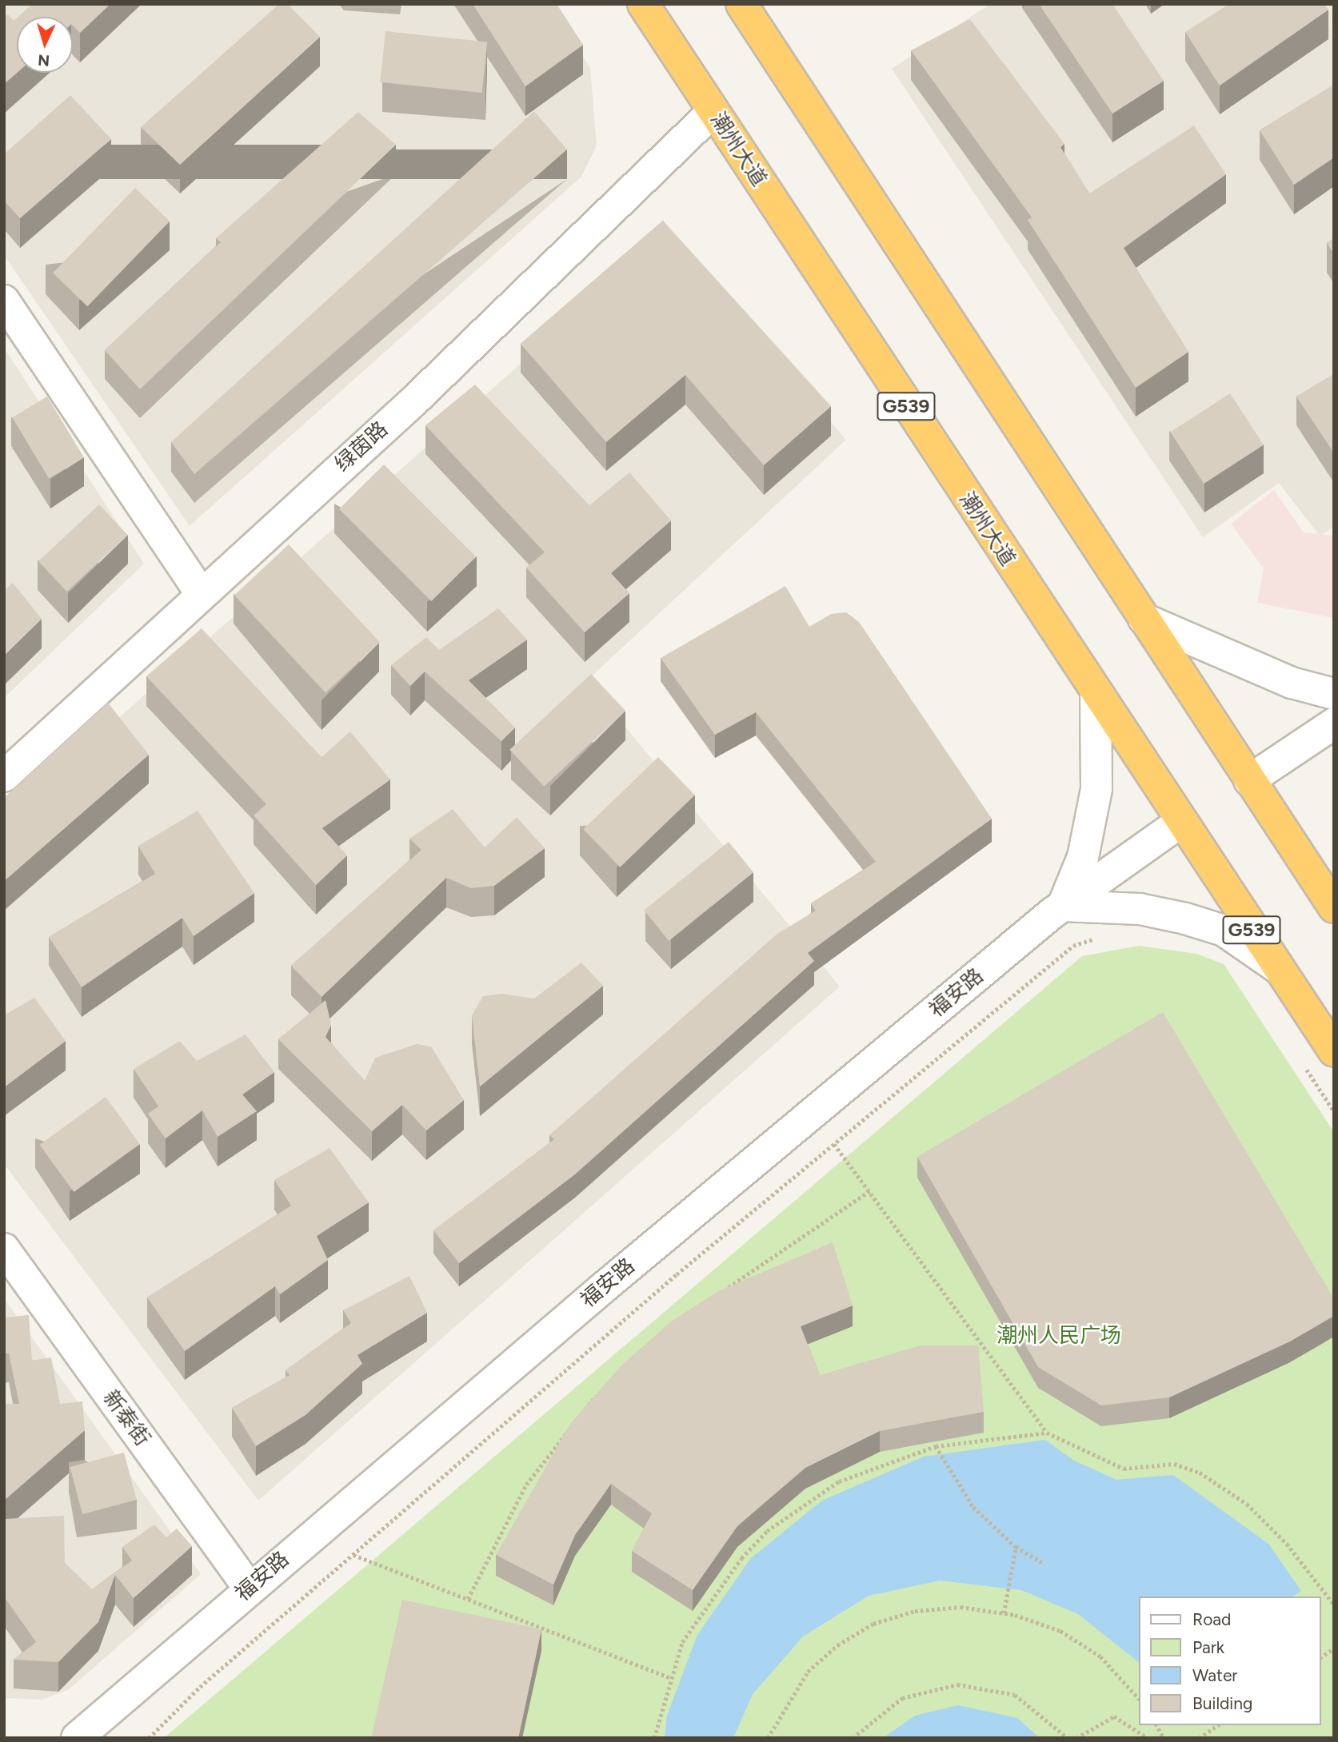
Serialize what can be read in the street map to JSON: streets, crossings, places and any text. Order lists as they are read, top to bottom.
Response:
{
  "streets": {
    "highway": ["潮州大道", "G539"],
    "street": ["绿茵路", "福安路", "新泰街"]
  },
  "crossings": [
    ["潮州大道", "绿茵路"],
    ["潮州大道", "福安路"],
    ["福安路", "新泰街"]
  ],
  "parks": ["潮州人民广场"],
  "legend": [
    "Road",
    "Park",
    "Water",
    "Building"
  ],
  "north": "bottom"
}
